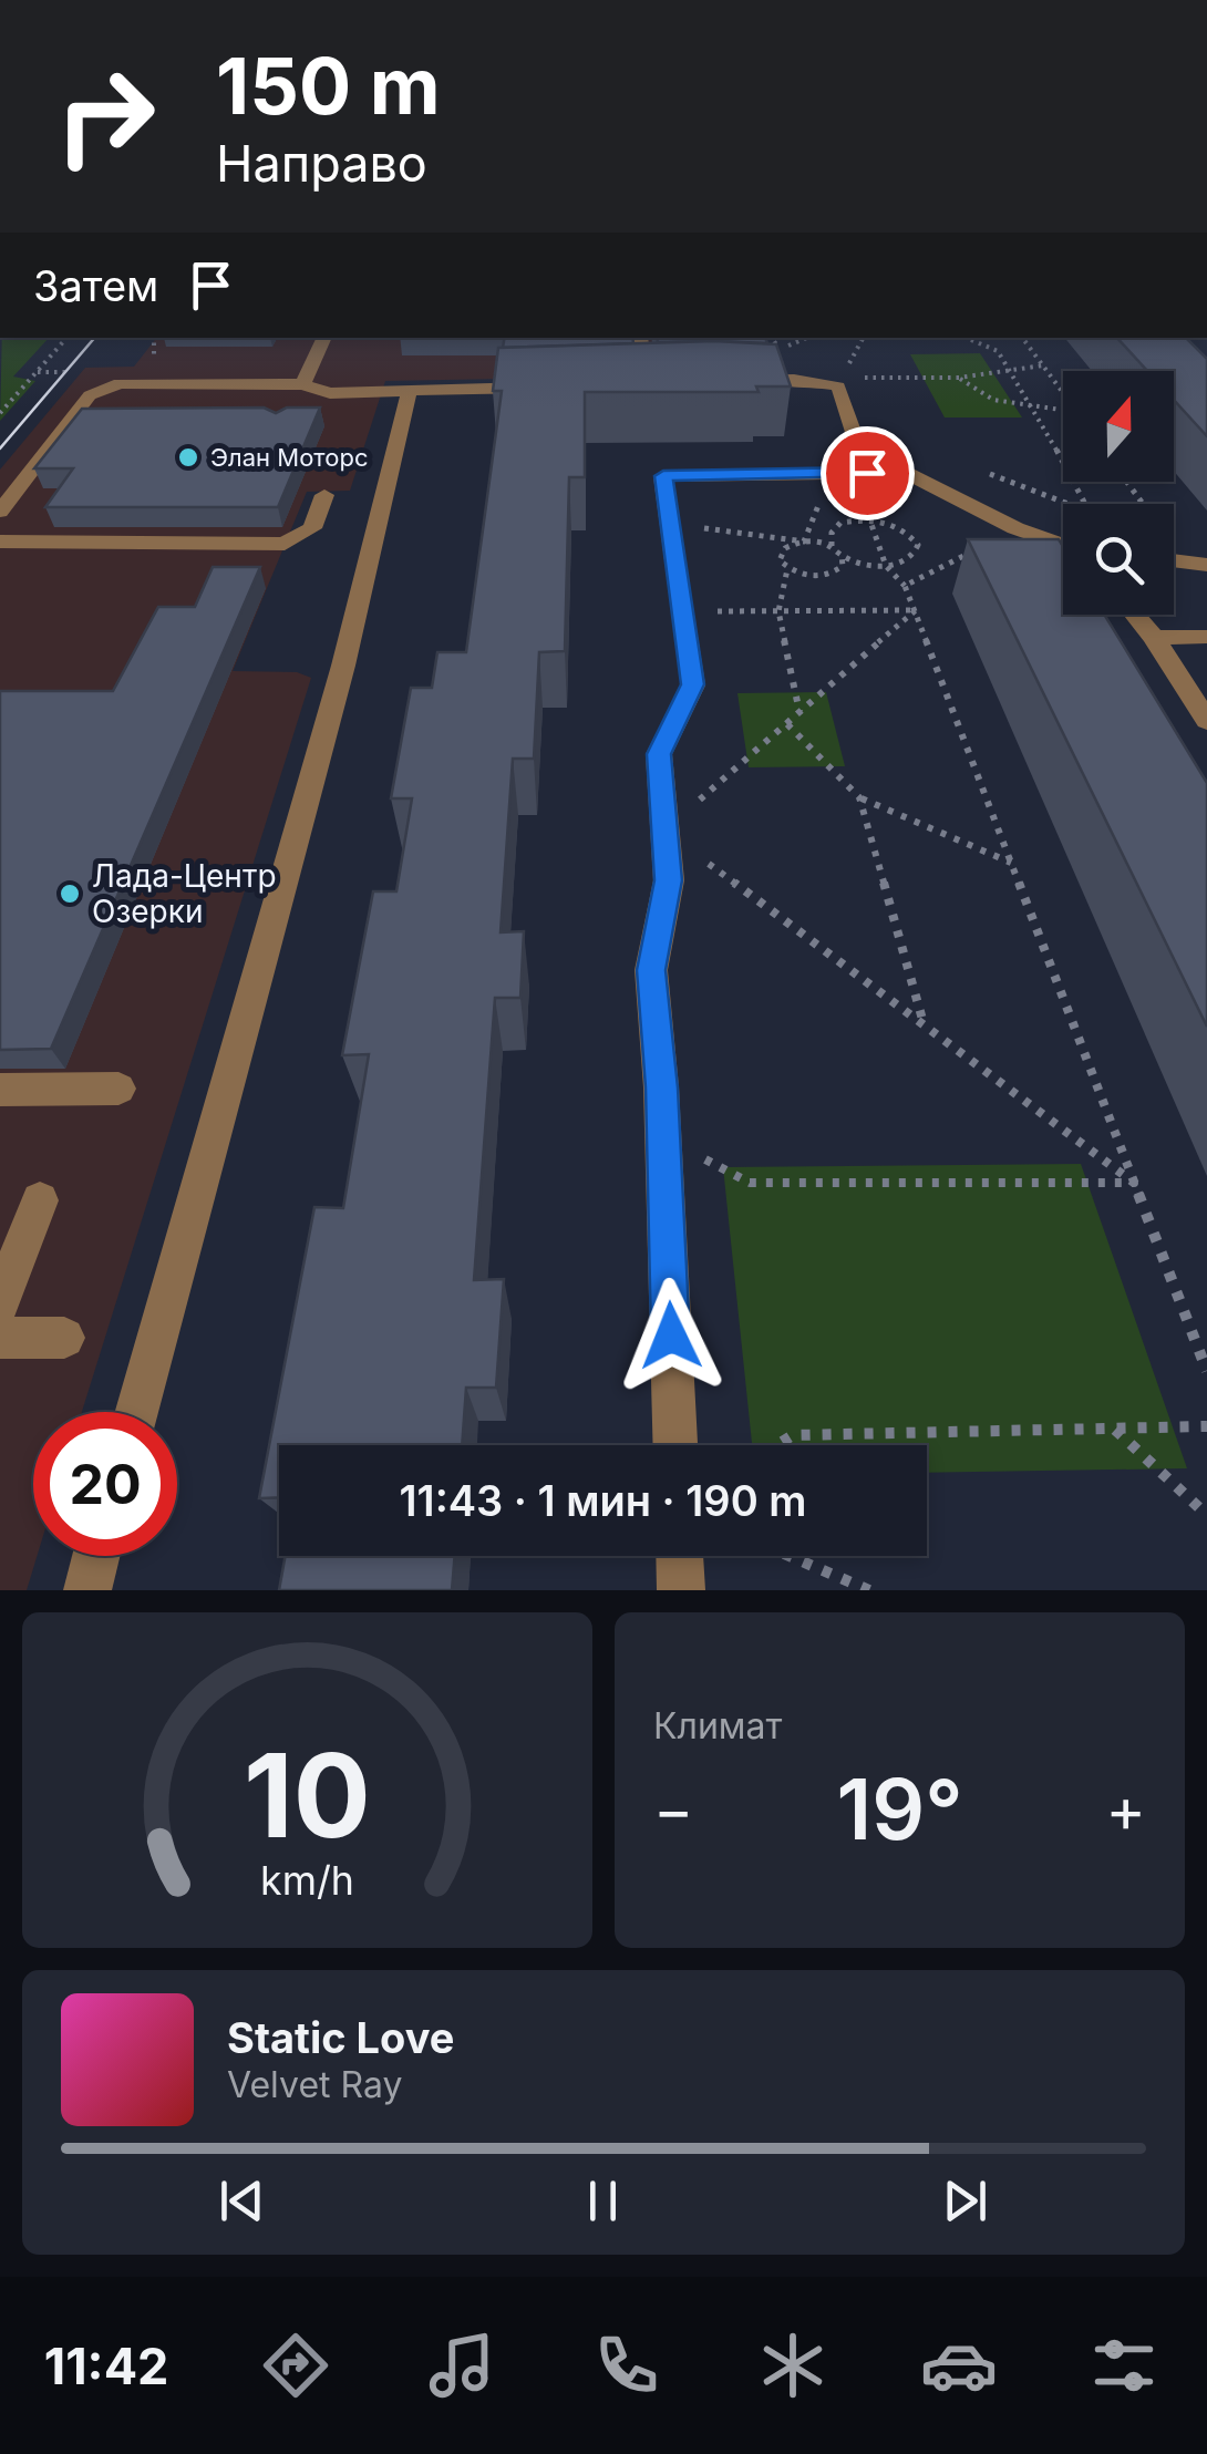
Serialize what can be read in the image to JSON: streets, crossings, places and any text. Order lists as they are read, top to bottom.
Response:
{
  "places": ["Элан Моторс", "Лада-Центр Озерки"],
  "north": "top",
  "page": {
    "turn": ["150 m", "Направо"],
    "then": "Затем",
    "limit": "20",
    "trip": "11:43 · 1 мин · 190 m",
    "tile": "Климат",
    "heat": ["−", "19°", "+"],
    "song": ["Static Love", "Velvet Ray"],
    "tabs": "11:42",
    "gauge": ["10", "km/h"]
  }
}
